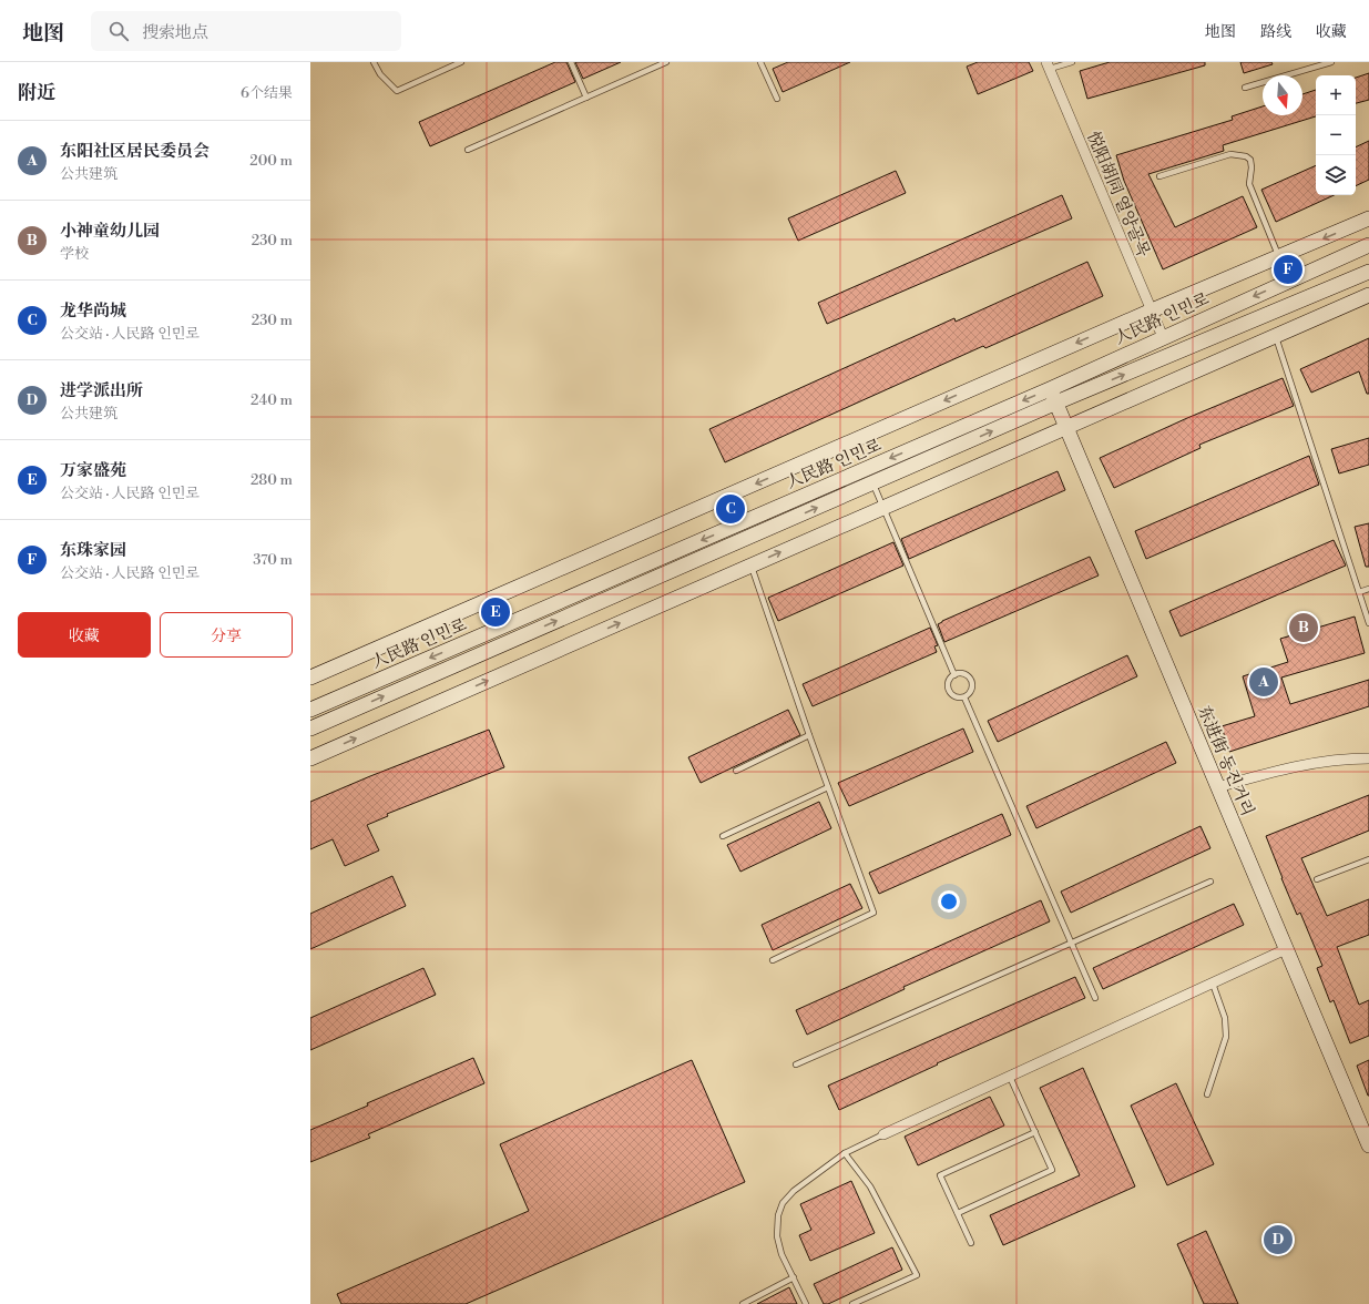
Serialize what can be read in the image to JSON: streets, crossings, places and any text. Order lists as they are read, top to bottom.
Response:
{
  "streets": {
    "street": ["悦阳胡同 열양골목", "人民路 인민로", "东进街 동진거리"]
  },
  "crossings": [
    ["悦阳胡同 열양골목", "人民路 인민로"],
    ["人民路 인민로", "东进街 동진거리"]
  ],
  "north": "bottom",
  "page": {
    "header": "地图",
    "search": "搜索地点",
    "nav": ["地图", "路线", "收藏"],
    "heading": ["附近", "6个结果"],
    "map_buttons": ["+", "−"],
    "list": [
      {
        "mark": "A",
        "name": "东阳社区居民委员会",
        "note": "公共建筑",
        "value": "200 m"
      },
      {
        "mark": "B",
        "name": "小神童幼儿园",
        "note": "学校",
        "value": "230 m"
      },
      {
        "mark": "C",
        "name": "龙华尚城",
        "note": "公交站 · 人民路 인민로",
        "value": "230 m"
      },
      {
        "mark": "D",
        "name": "进学派出所",
        "note": "公共建筑",
        "value": "240 m"
      },
      {
        "mark": "E",
        "name": "万家盛苑",
        "note": "公交站 · 人民路 인민로",
        "value": "280 m"
      },
      {
        "mark": "F",
        "name": "东珠家园",
        "note": "公交站 · 人民路 인민로",
        "value": "370 m"
      }
    ],
    "pins": [
      "F",
      "C",
      "E",
      "B",
      "A",
      "D"
    ],
    "buttons": ["收藏", "分享"]
  }
}
